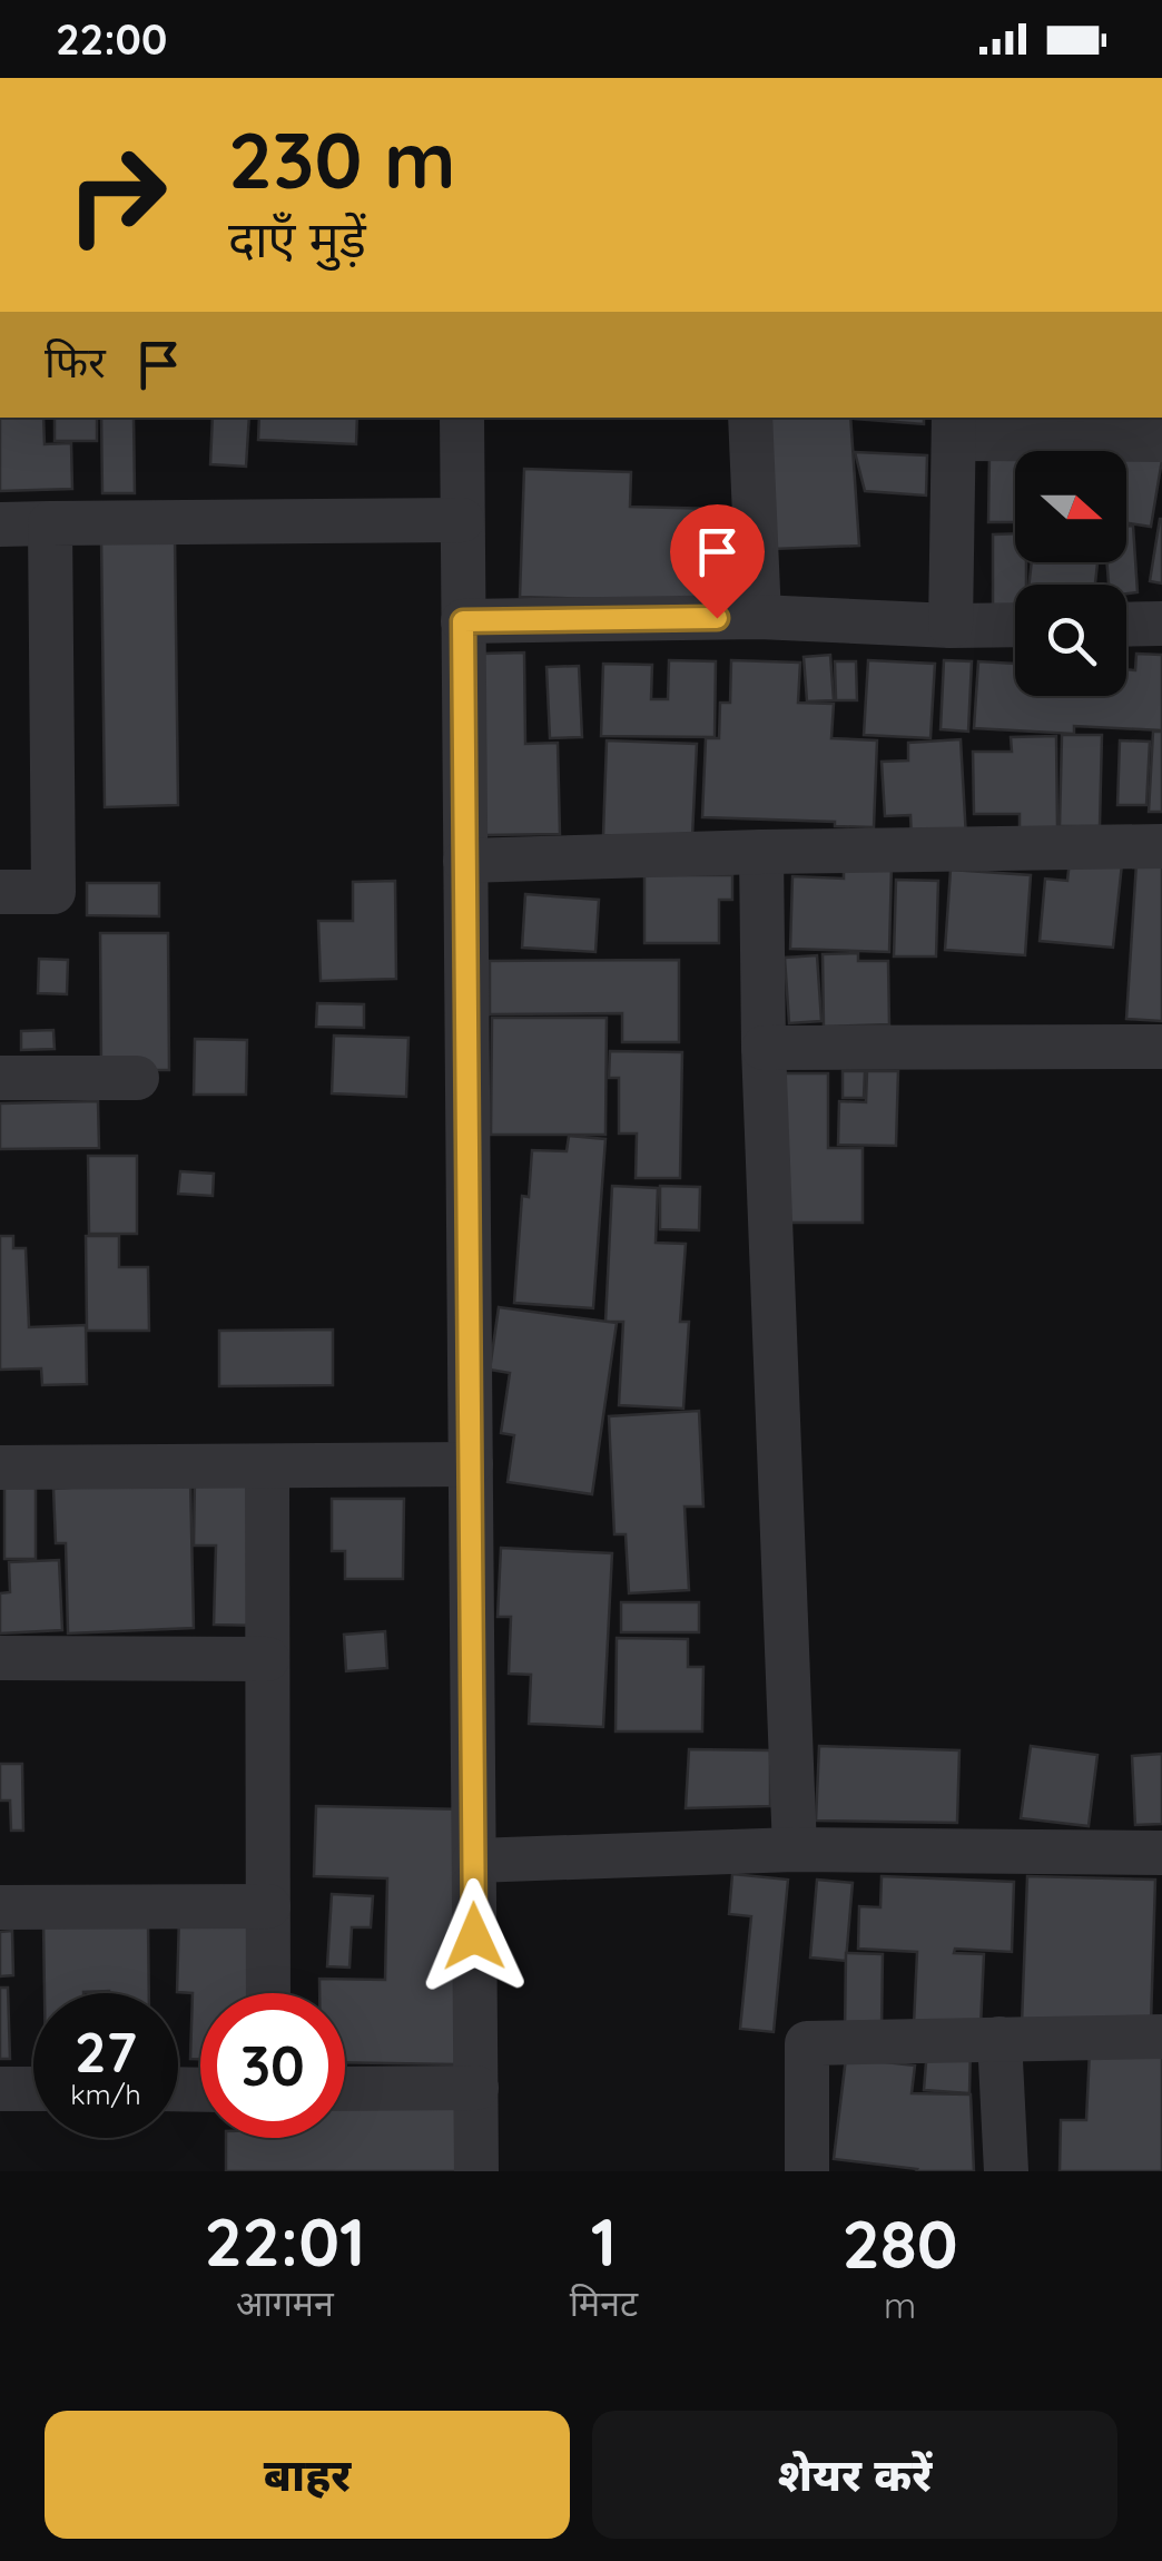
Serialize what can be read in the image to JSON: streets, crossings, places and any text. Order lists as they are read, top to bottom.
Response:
{
  "north": "right",
  "page": {
    "status": "22:00",
    "turn": ["230 m", "दाएँ मुड़ें"],
    "then": "फिर",
    "speed": "27 km/h",
    "limit": "30",
    "eta": [
      "22:01",
      "आगमन",
      "1",
      "मिनट",
      "280",
      "m"
    ],
    "buttons": ["बाहर", "शेयर करें"]
  }
}
